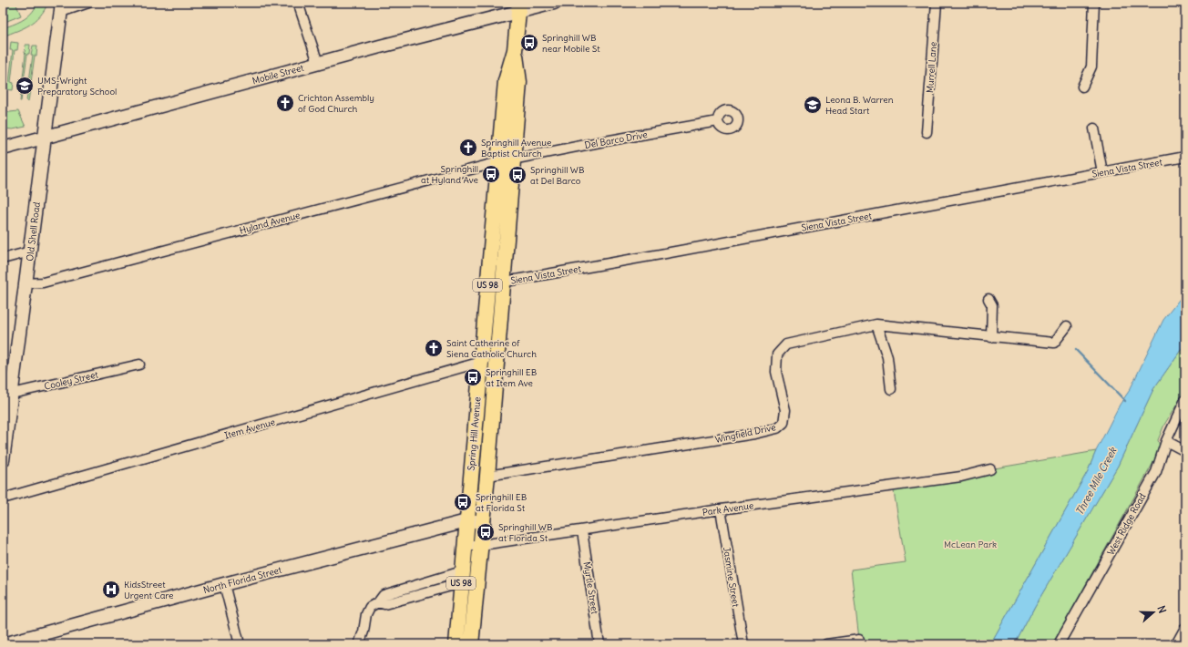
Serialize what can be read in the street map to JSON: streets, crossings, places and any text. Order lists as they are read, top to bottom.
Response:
{
  "streets": {
    "main road": ["US 98", "Spring Hill Avenue"],
    "street": [
      "Murrell Lane",
      "Mobile Street",
      "Del Barco Drive",
      "Siena Vista Street",
      "Hyland Avenue",
      "Old Shell Road",
      "Cooley Street",
      "Item Avenue",
      "Wingfield Drive",
      "Park Avenue",
      "West Ridge Road",
      "Jasmine Street",
      "North Florida Street",
      "Myrtle Street"
    ]
  },
  "crossings": [
    ["Mobile Street", "Old Shell Road"],
    ["Mobile Street", "Spring Hill Avenue"],
    ["Del Barco Drive", "Hyland Avenue"],
    ["Del Barco Drive", "Spring Hill Avenue"],
    ["Siena Vista Street", "Spring Hill Avenue"],
    ["Hyland Avenue", "Old Shell Road"],
    ["Hyland Avenue", "Spring Hill Avenue"],
    ["Old Shell Road", "Cooley Street"],
    ["Item Avenue", "Spring Hill Avenue"],
    ["Wingfield Drive", "Spring Hill Avenue"],
    ["Spring Hill Avenue", "Park Avenue"],
    ["Spring Hill Avenue", "North Florida Street"],
    ["Park Avenue", "Jasmine Street"],
    ["Park Avenue", "Myrtle Street"]
  ],
  "water": ["Three Mile Creek"],
  "parks": ["McLean Park"],
  "places": {
    "bus stop": [
      "Springhill WB near Mobile St",
      "Springhill at Hyland Ave",
      "Springhill WB at Del Barco",
      "Springhill EB at Item Ave",
      "Springhill EB at Florida St",
      "Springhill WB at Florida St"
    ],
    "school or university": ["UMS-Wright Preparatory School", "Leona B. Warren Head Start"],
    "church": ["Crichton Assembly of God Church", "Springhill Avenue Baptist Church", "Saint Catherine of Siena Catholic Church"],
    "hospital": ["KidsStreet Urgent Care"]
  },
  "north": "right"
}
